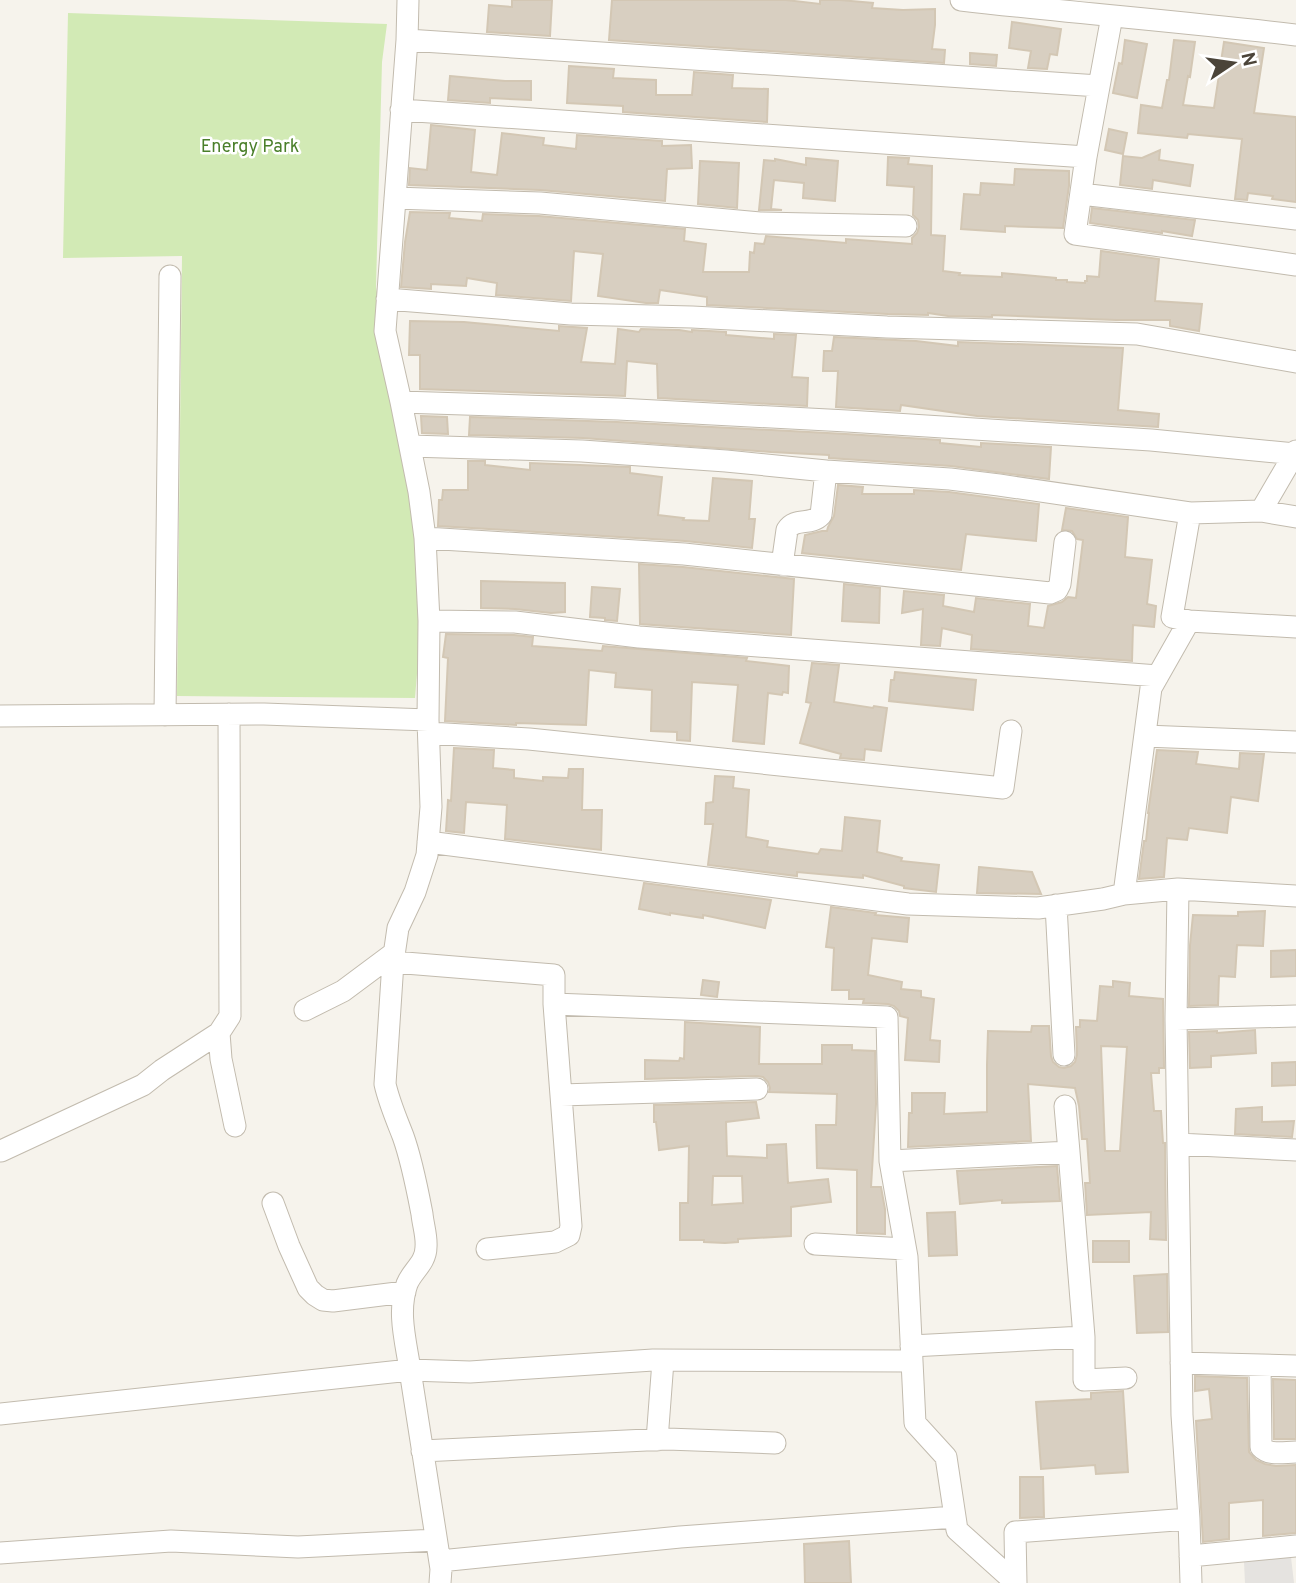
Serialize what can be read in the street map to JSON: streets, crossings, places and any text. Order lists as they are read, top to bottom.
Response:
{
  "parks": ["Energy Park"],
  "north": "right"
}
